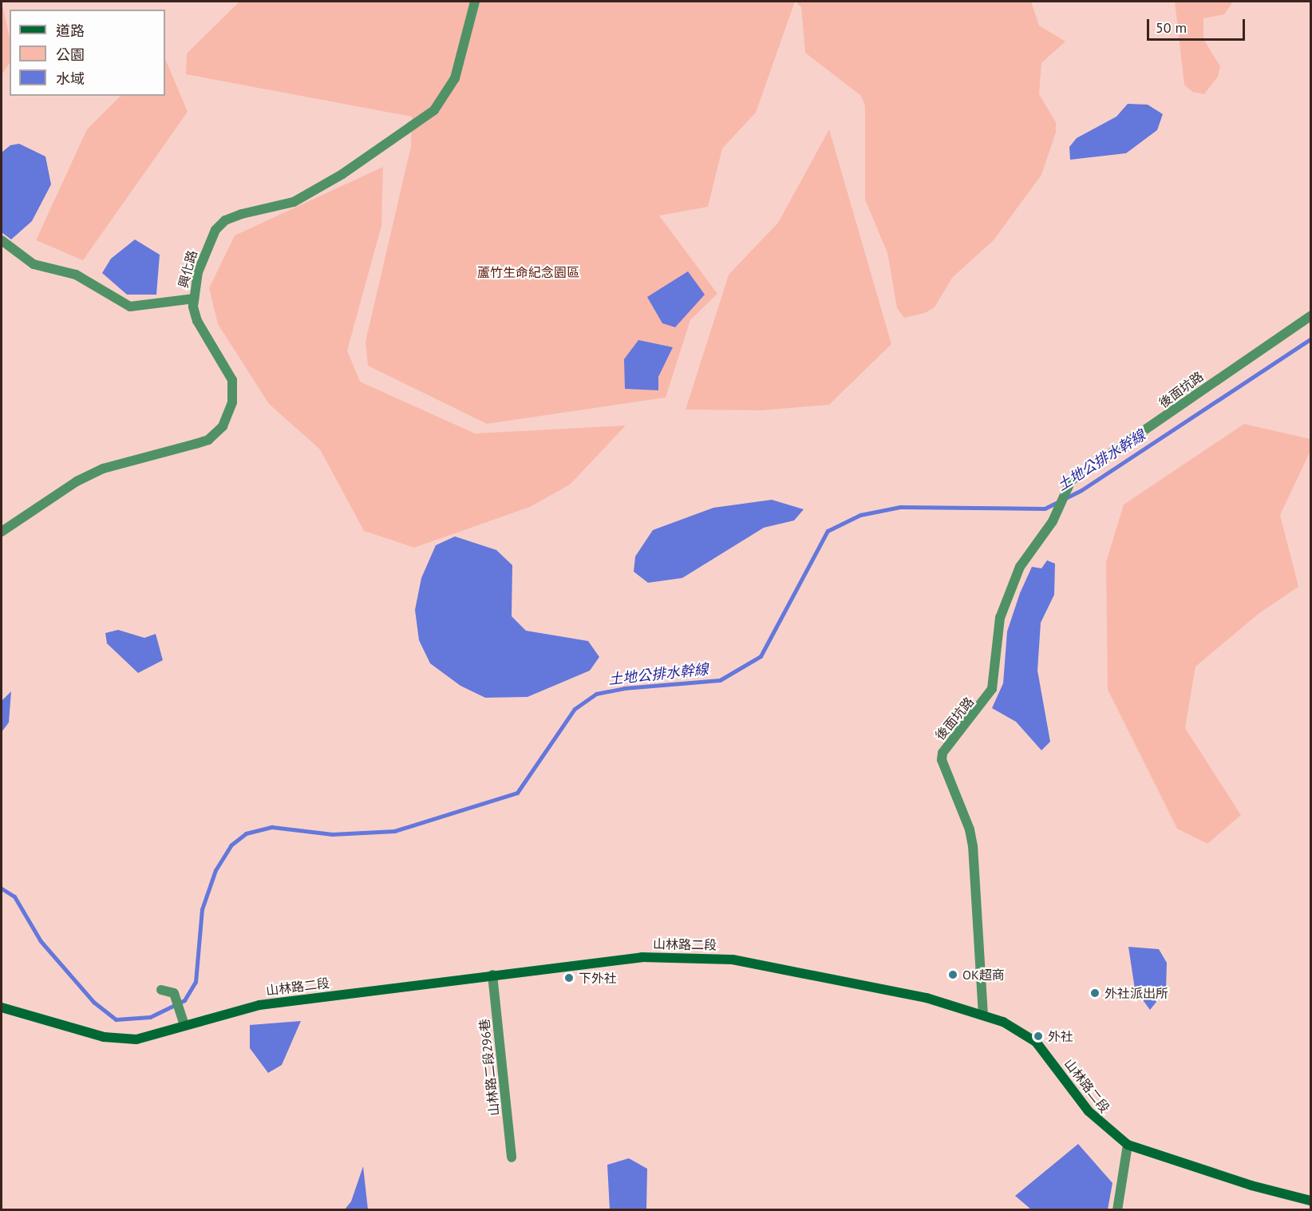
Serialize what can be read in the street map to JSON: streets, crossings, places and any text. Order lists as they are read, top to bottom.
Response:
{
  "streets": {
    "main road": ["山林路二段"],
    "street": ["興化路", "後面坑路", "山林路二段296巷"]
  },
  "crossings": [
    ["後面坑路", "山林路二段"],
    ["山林路二段", "山林路二段296巷"]
  ],
  "water": ["土地公排水幹線"],
  "parks": ["蘆竹生命紀念園區"],
  "places": [
    "OK超商",
    "下外社",
    "外社派出所",
    "外社"
  ],
  "legend": ["道路", "公園", "水域"],
  "scale_bar": "50 m"
}
